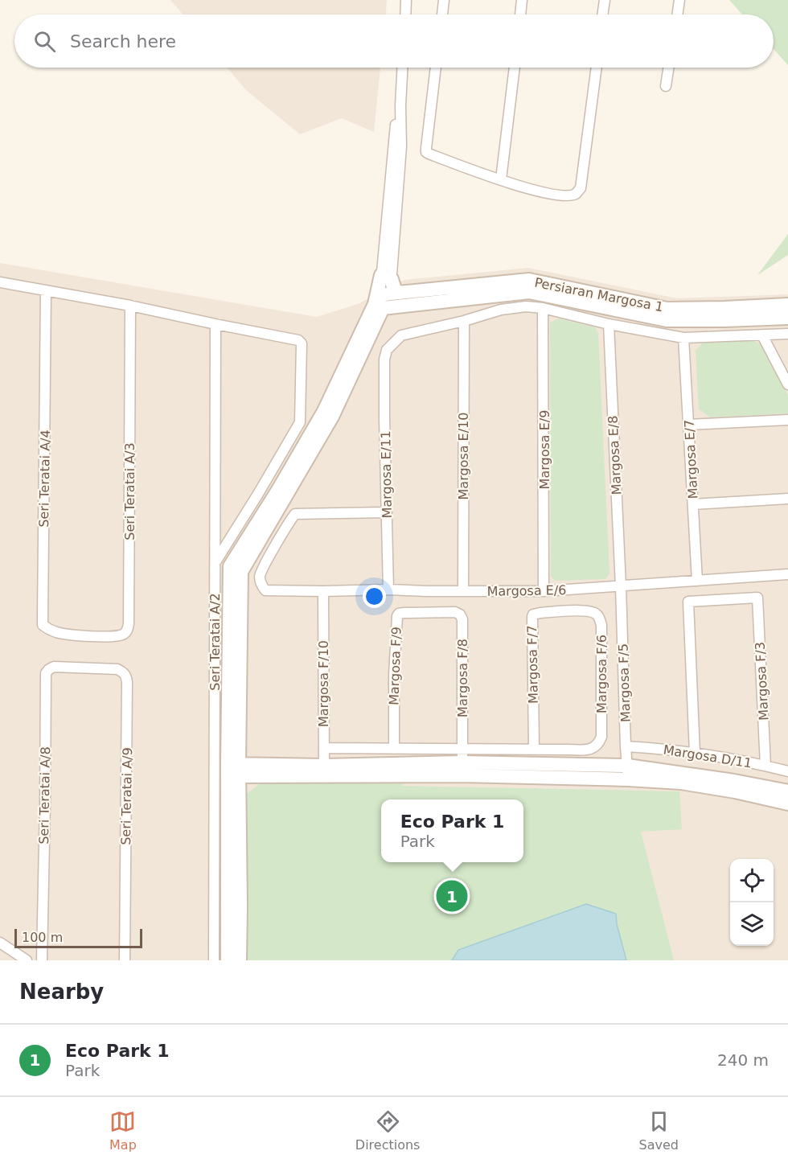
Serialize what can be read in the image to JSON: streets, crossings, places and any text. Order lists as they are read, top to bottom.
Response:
{
  "streets": {
    "street": [
      "Persiaran Margosa 1",
      "Margosa E/9",
      "Margosa E/8",
      "Margosa E/10",
      "Margosa E/7",
      "Margosa E/11",
      "Seri Teratai A/4",
      "Seri Teratai A/3",
      "Margosa E/6",
      "Seri Teratai A/2",
      "Margosa F/7",
      "Margosa F/9",
      "Margosa F/6",
      "Margosa F/8",
      "Margosa F/3",
      "Margosa F/5",
      "Margosa F/10",
      "Margosa D/11",
      "Seri Teratai A/8",
      "Seri Teratai A/9"
    ]
  },
  "crossings": [
    ["Margosa E/9", "Margosa E/6"],
    ["Margosa E/8", "Margosa E/6"],
    ["Margosa E/8", "Margosa F/5"],
    ["Margosa E/10", "Margosa E/11"],
    ["Margosa E/10", "Margosa E/6"],
    ["Margosa E/7", "Margosa E/6"],
    ["Margosa E/11", "Margosa E/6"],
    ["Seri Teratai A/4", "Seri Teratai A/3"],
    ["Margosa E/6", "Margosa F/5"],
    ["Margosa E/6", "Margosa F/10"],
    ["Margosa F/7", "Margosa F/6"],
    ["Margosa F/9", "Margosa F/8"],
    ["Margosa F/3", "Margosa D/11"],
    ["Margosa F/5", "Margosa D/11"],
    ["Seri Teratai A/8", "Seri Teratai A/9"]
  ],
  "scale_bar": "100 m",
  "page": {
    "search": "Search here",
    "popup": ["Eco Park 1", "Park"],
    "pins": "1",
    "scale": "100 m",
    "heading": "Nearby",
    "list": [
      {
        "mark": "1",
        "name": "Eco Park 1",
        "note": "Park",
        "value": "240 m"
      }
    ],
    "nav": ["Map", "Directions", "Saved"]
  }
}
